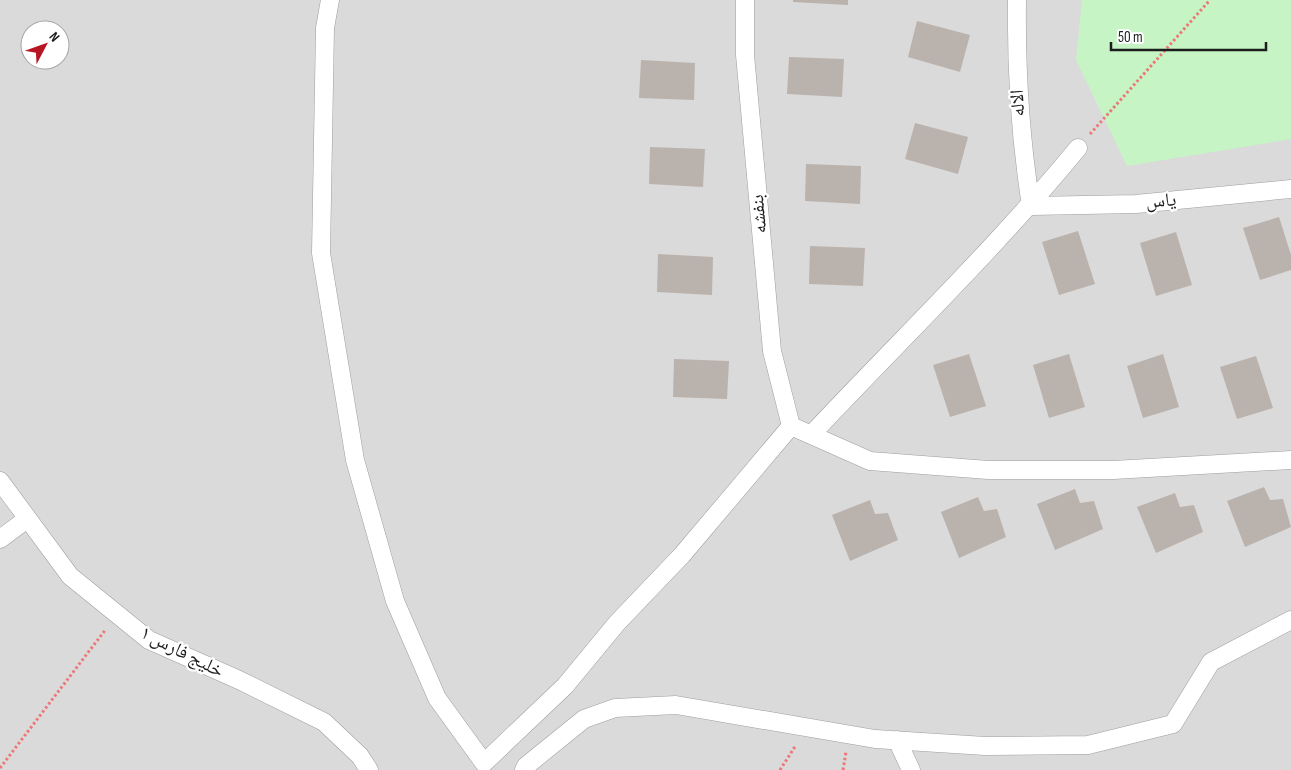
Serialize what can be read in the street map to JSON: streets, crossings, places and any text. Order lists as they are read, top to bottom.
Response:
{
  "streets": {
    "street": [
      "الاله",
      "یاس",
      "بنفشه",
      "خلیج فارس ۱"
    ]
  },
  "crossings": [
    ["الاله", "یاس"]
  ],
  "scale_bar": "50 m",
  "north": "top right"
}
